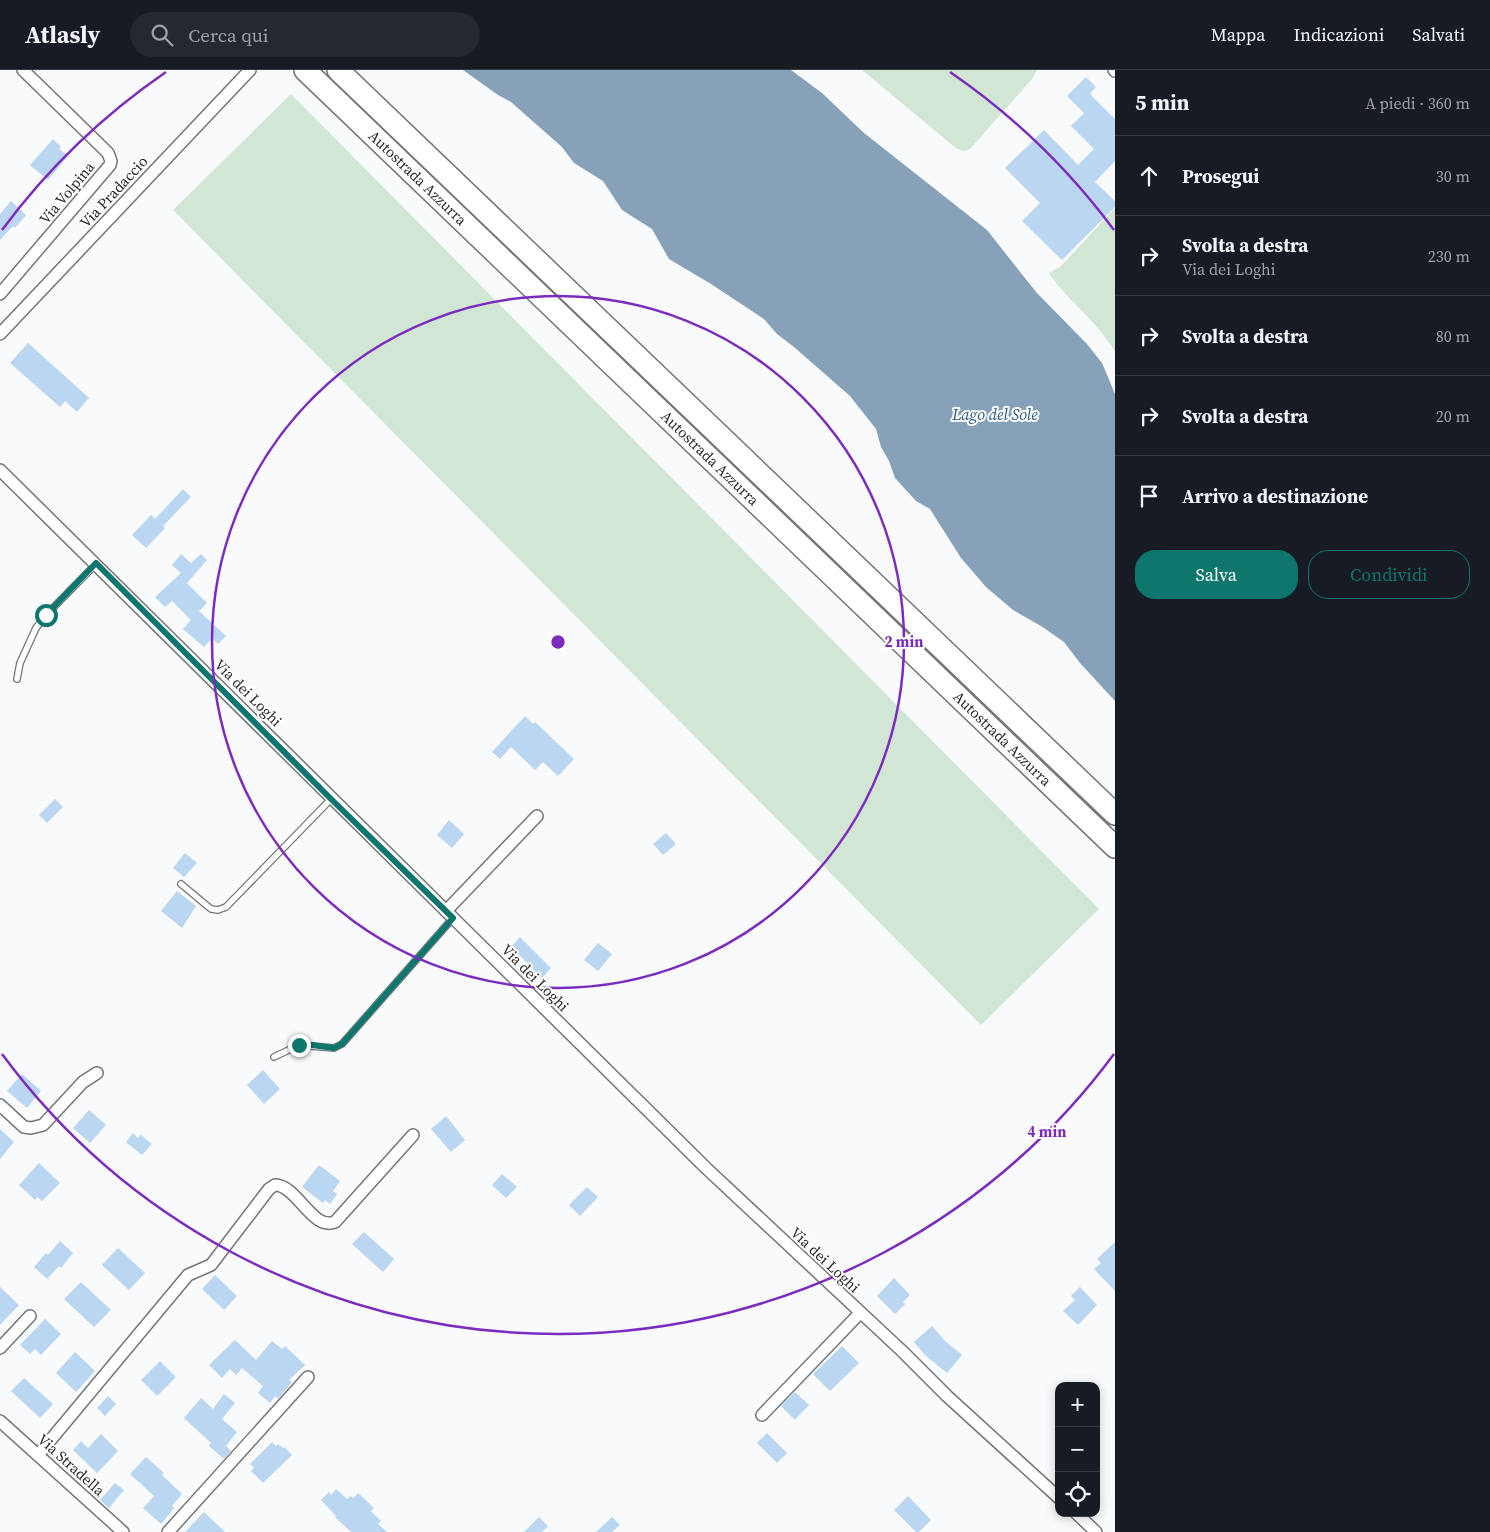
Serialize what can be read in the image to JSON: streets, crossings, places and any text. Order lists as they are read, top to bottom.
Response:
{
  "streets": {
    "highway": ["Autostrada Azzurra"],
    "street": [
      "Via Pradaccio",
      "Via Volpina",
      "Via dei Loghi",
      "Via Stradella"
    ]
  },
  "water": ["Lago del Sole"],
  "page": {
    "header": "Atlasly",
    "search": "Cerca qui",
    "nav": ["Mappa", "Indicazioni", "Salvati"],
    "heading": ["5 min", "A piedi · 360 m"],
    "list": [
      ["Prosegui", "30 m"],
      ["Svolta a destra", "Via dei Loghi", "230 m"],
      ["Svolta a destra", "80 m"],
      ["Svolta a destra", "20 m"],
      "Arrivo a destinazione"
    ],
    "buttons": ["Salva", "Condividi"],
    "map_buttons": ["+", "−"]
  },
  "rings": ["2 min", "4 min"]
}
